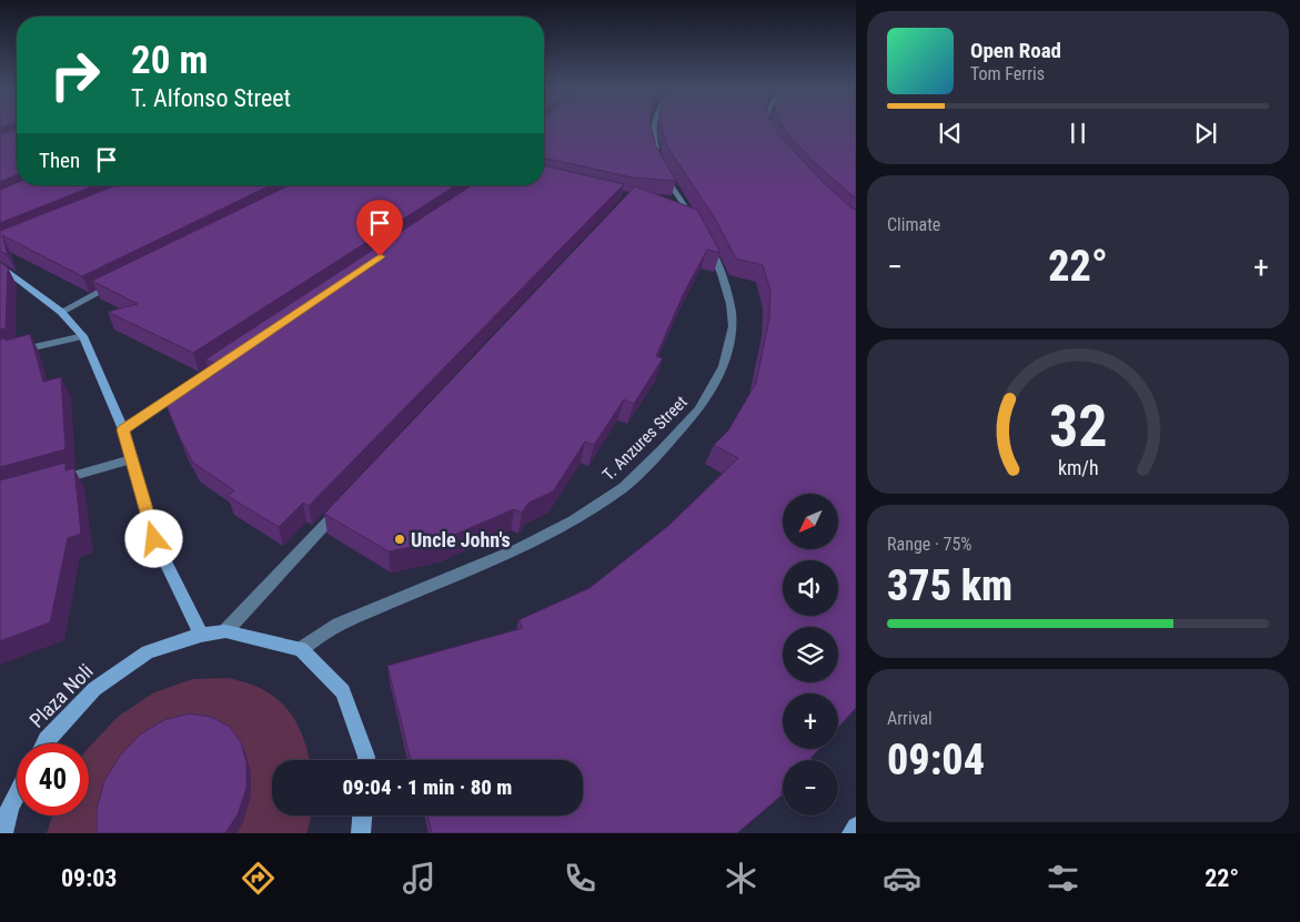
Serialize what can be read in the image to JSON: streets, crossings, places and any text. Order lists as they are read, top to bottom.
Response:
{
  "streets": {
    "street": ["T. Anzures Street", "Plaza Noli"]
  },
  "crossings": [
    ["T. Anzures Street", "Plaza Noli"]
  ],
  "places": ["Uncle John's"],
  "north": "bottom left",
  "page": {
    "turn": ["20 m", "T. Alfonso Street"],
    "song": ["Open Road", "Tom Ferris"],
    "then": "Then",
    "tile": [
      "Climate",
      ["Range · 75%", "375 km"],
      ["Arrival", "09:04"]
    ],
    "heat": ["−", "22°", "+"],
    "map_buttons": ["+", "−"],
    "limit": "40",
    "trip": "09:04 · 1 min · 80 m",
    "tabs": ["09:03", "22°"],
    "gauge": ["32", "km/h"]
  }
}
